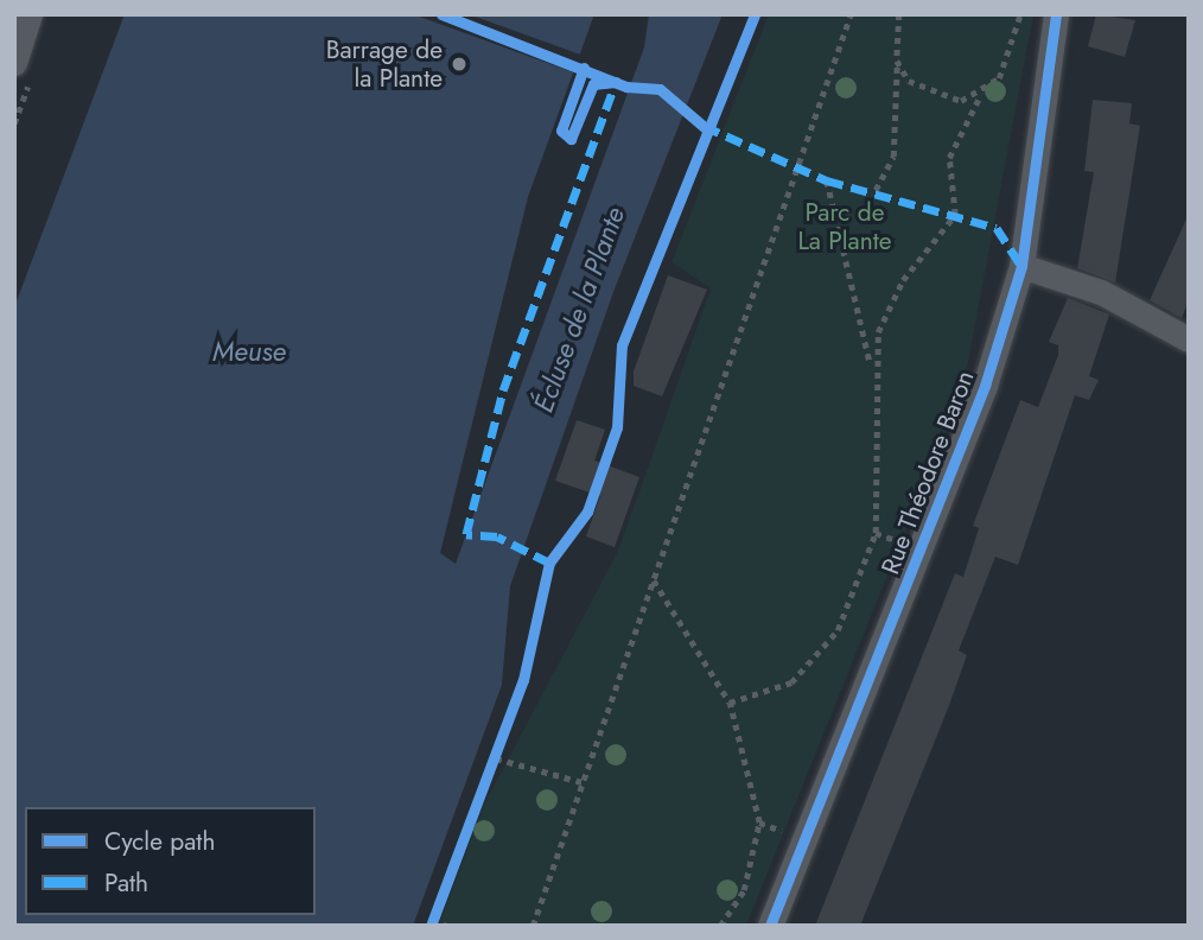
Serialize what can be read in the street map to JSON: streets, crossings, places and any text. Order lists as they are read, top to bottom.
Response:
{
  "streets": {
    "street": ["Rue Théodore Baron"]
  },
  "water": ["Écluse de la Plante", "Meuse"],
  "parks": ["Parc de La Plante"],
  "places": ["Barrage de la Plante"],
  "legend": ["Cycle path", "Path"]
}
